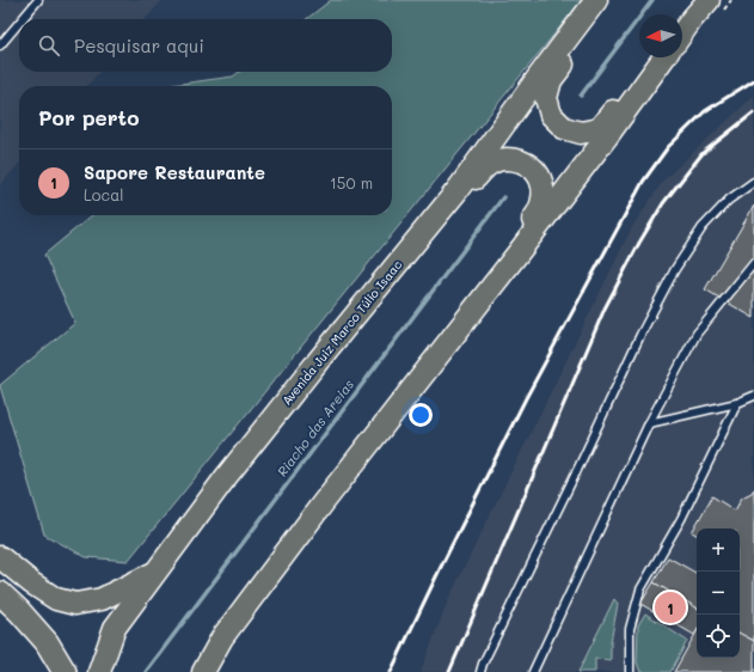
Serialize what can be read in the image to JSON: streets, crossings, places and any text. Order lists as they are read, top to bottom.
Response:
{
  "streets": {
    "main road": ["Avenida Juiz Marco Túlio Isaac"]
  },
  "water": ["Riacho das Areias"],
  "north": "left",
  "page": {
    "search": "Pesquisar aqui",
    "heading": "Por perto",
    "list": [
      {
        "mark": "1",
        "name": "Sapore Restaurante",
        "note": "Local",
        "value": "150 m"
      }
    ],
    "map_buttons": ["+", "−"],
    "pins": "1"
  }
}
